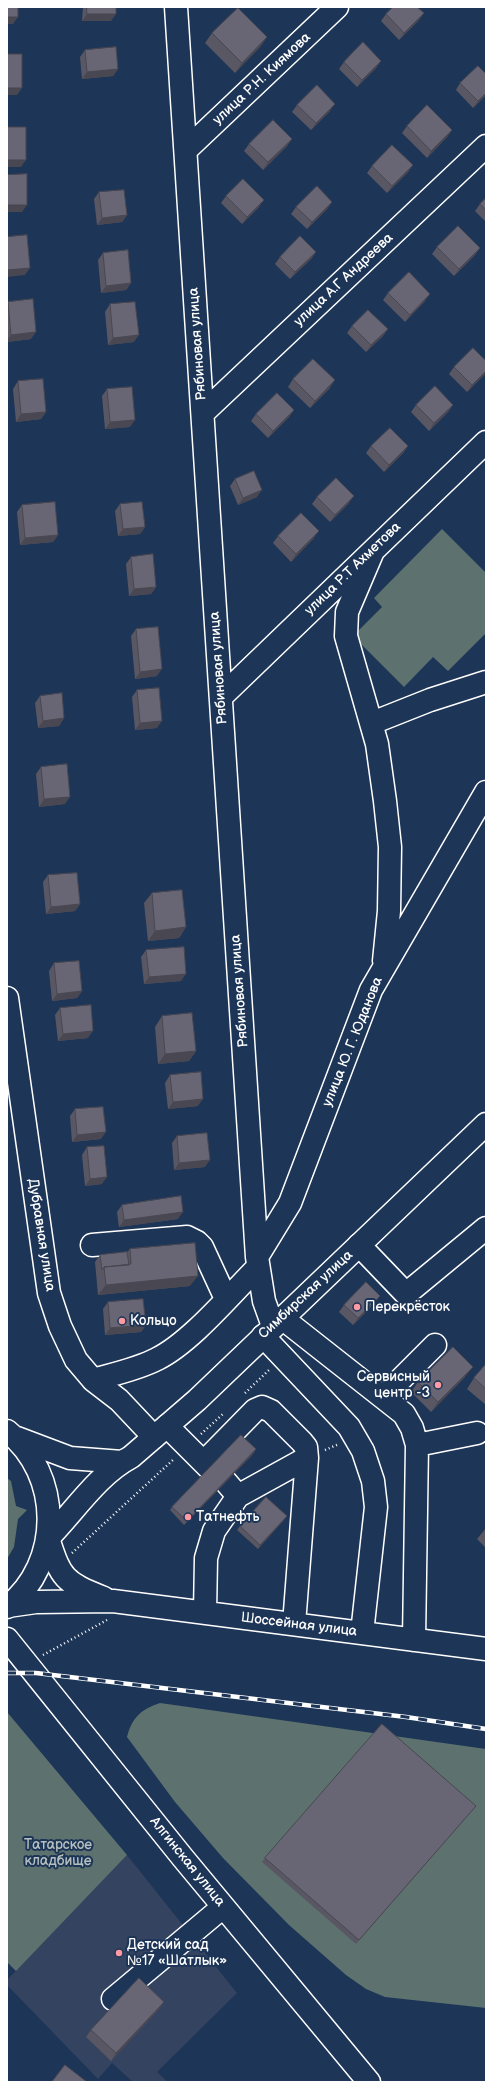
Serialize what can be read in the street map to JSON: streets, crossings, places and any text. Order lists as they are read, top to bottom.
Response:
{
  "streets": {
    "street": [
      "улица Р.Н. Киямова",
      "улица А.Г Андреева",
      "Рябиновая улица",
      "улица Р.Т Ахметова",
      "улица Ю. Г. Юданова",
      "Дубравная улица",
      "Симбирская улица",
      "Шоссейная улица",
      "Алгинская улица"
    ]
  },
  "crossings": [
    ["улица Р.Н. Киямова", "Рябиновая улица"],
    ["улица А.Г Андреева", "Рябиновая улица"],
    ["Рябиновая улица", "улица Р.Т Ахметова"],
    ["Рябиновая улица", "улица Ю. Г. Юданова"],
    ["Рябиновая улица", "Симбирская улица"],
    ["улица Ю. Г. Юданова", "Дубравная улица"],
    ["Дубравная улица", "Симбирская улица"]
  ],
  "parks": ["Татарское кладбище"],
  "places": [
    "Перекрёсток",
    "Кольцо",
    "Сервисный центр -3",
    "Татнефть",
    "Детский сад №17 «Шатлык»"
  ]
}
